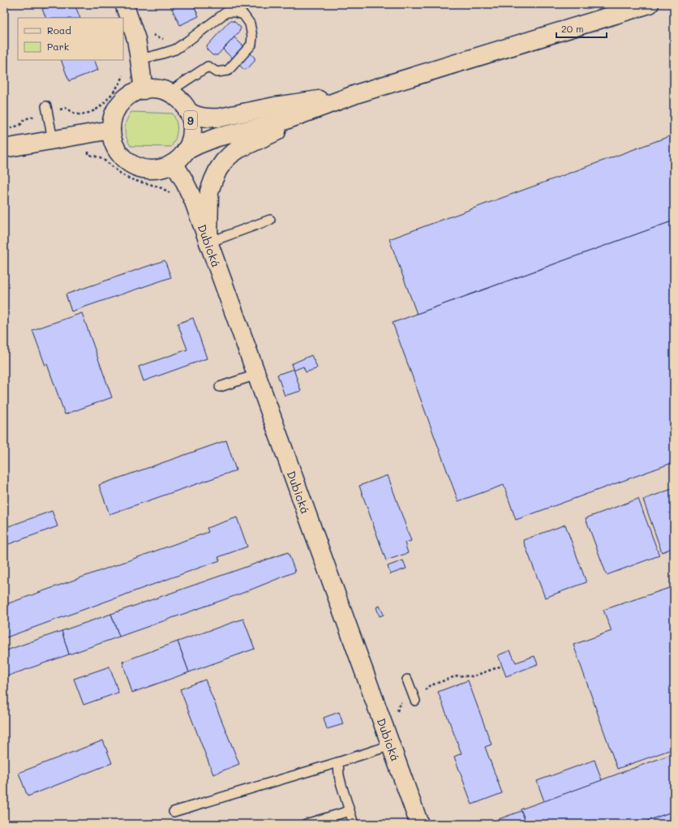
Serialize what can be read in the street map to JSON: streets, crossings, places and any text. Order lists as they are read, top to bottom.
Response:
{
  "streets": {
    "main road": ["9", "Dubická"]
  },
  "crossings": [
    ["9", "Dubická"]
  ],
  "legend": ["Road", "Park"],
  "scale_bar": "20 m"
}
